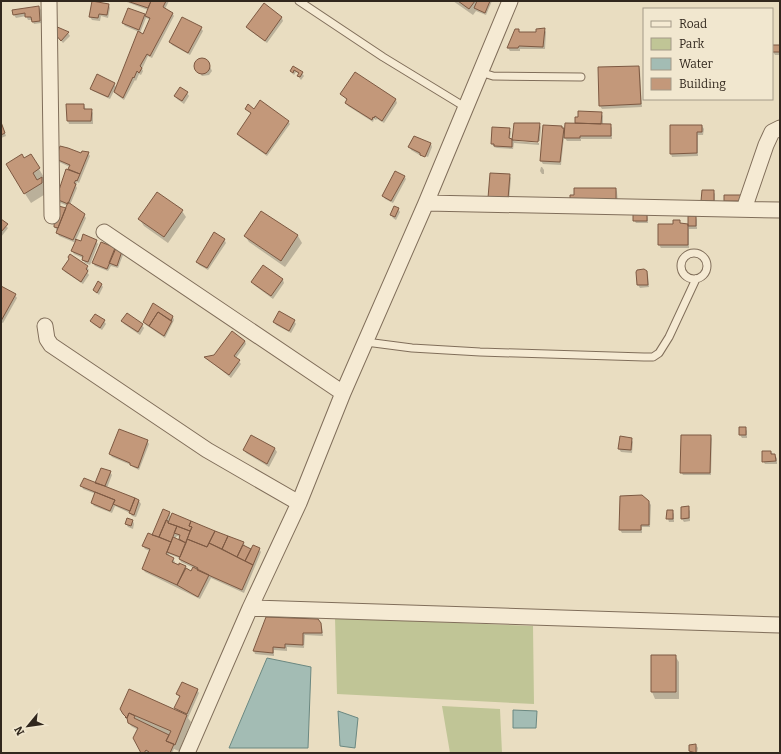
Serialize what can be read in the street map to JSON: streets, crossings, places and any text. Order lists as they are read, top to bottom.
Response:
{
  "legend": [
    "Road",
    "Park",
    "Water",
    "Building"
  ],
  "north": "bottom left"
}
